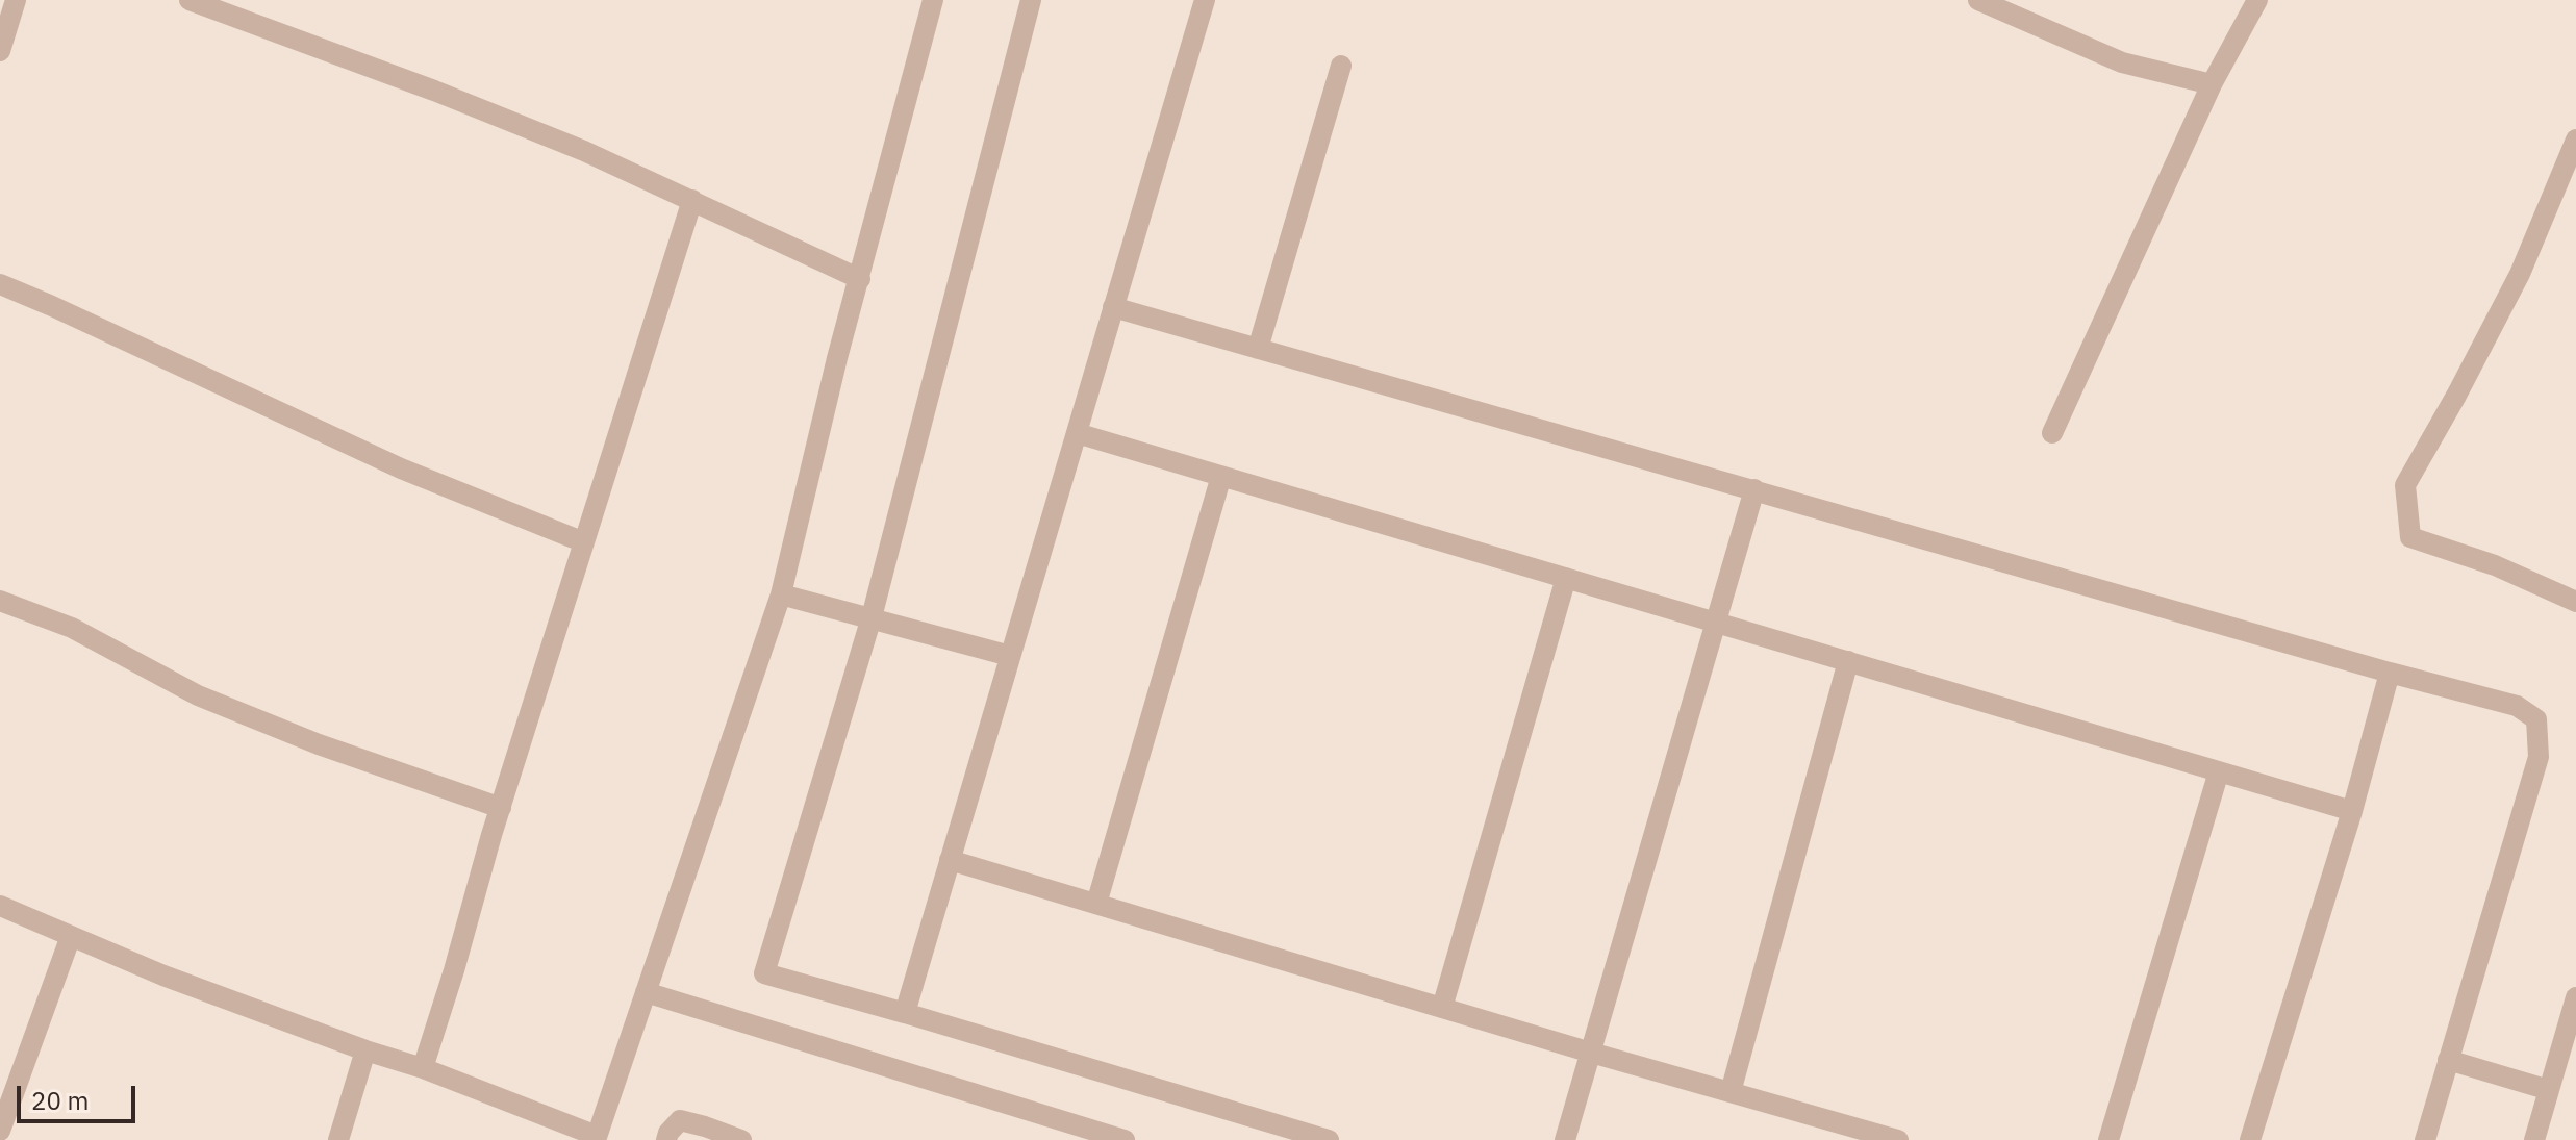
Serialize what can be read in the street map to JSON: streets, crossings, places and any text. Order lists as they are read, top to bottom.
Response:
{
  "scale_bar": "20 m"
}
